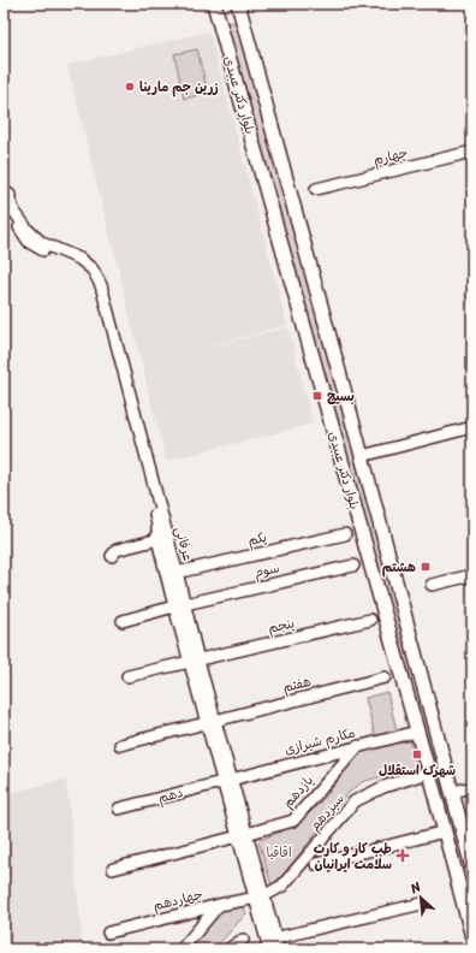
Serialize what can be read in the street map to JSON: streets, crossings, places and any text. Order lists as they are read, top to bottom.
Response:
{
  "streets": {
    "main road": ["بلوار دکتر عبیدی"],
    "street": [
      "چهارم",
      "یکم",
      "عرفانی",
      "سوم",
      "پنجم",
      "هفتم",
      "مکارم شیرازی",
      "یازدهم",
      "دهم",
      "سیزدهم",
      "چهاردهم"
    ]
  },
  "crossings": [
    ["بلوار دکتر عبیدی", "مکارم شیرازی"],
    ["بلوار دکتر عبیدی", "سیزدهم"],
    ["یکم", "عرفانی"],
    ["عرفانی", "سوم"],
    ["عرفانی", "پنجم"],
    ["عرفانی", "هفتم"],
    ["عرفانی", "مکارم شیرازی"],
    ["عرفانی", "یازدهم"],
    ["عرفانی", "دهم"],
    ["عرفانی", "سیزدهم"],
    ["عرفانی", "چهاردهم"],
    ["مکارم شیرازی", "یازدهم"],
    ["مکارم شیرازی", "دهم"],
    ["سیزدهم", "چهاردهم"]
  ],
  "parks": ["اقاقیا"],
  "places": {
    "other": ["زرین جم مارینا"],
    "transit": ["بسیج", "هشتم", "شهرک استقلال"],
    "health": ["طب کار و کارت سلامت ایرانیان"]
  },
  "north": "top left"
}
